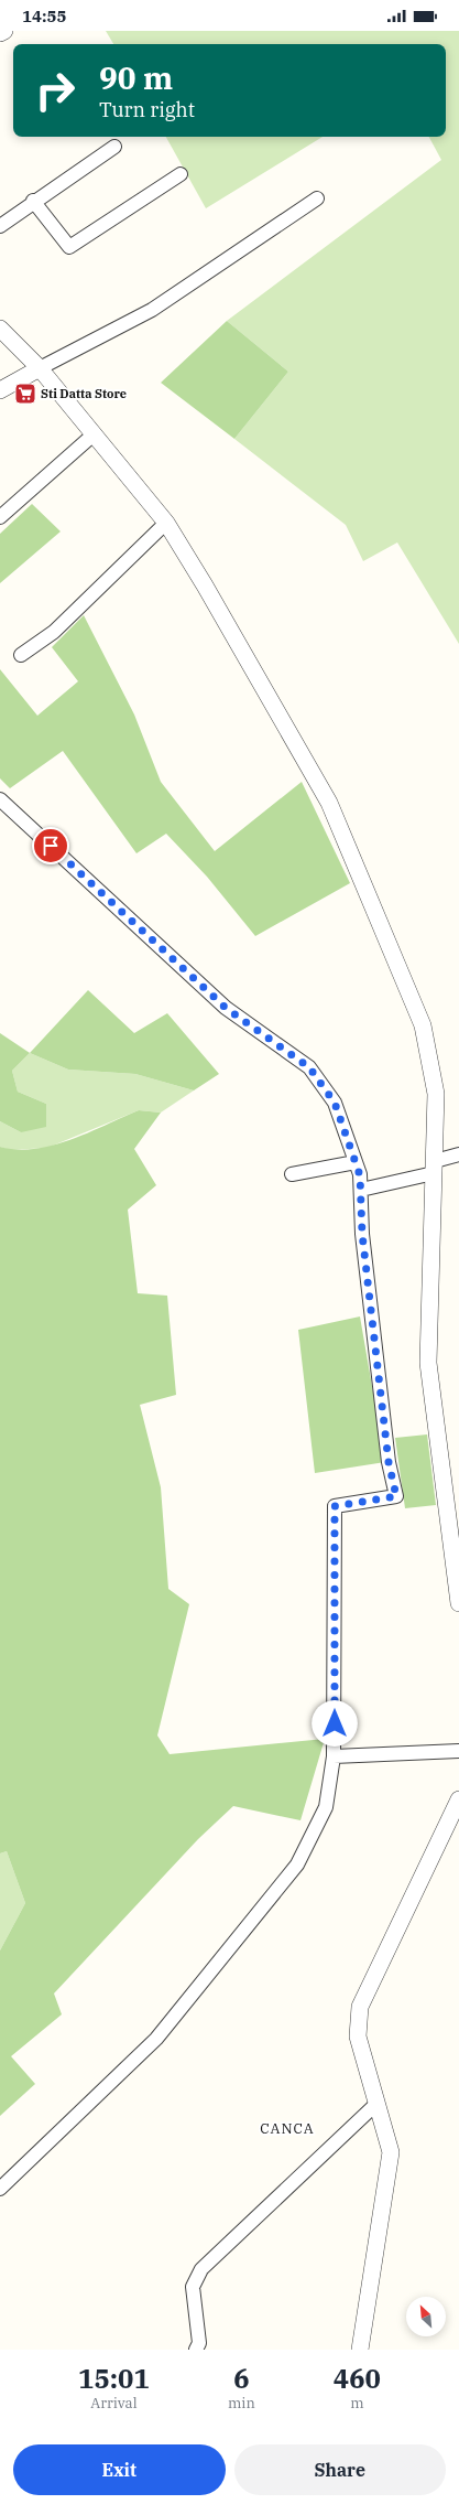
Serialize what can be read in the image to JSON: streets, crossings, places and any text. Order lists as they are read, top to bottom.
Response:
{
  "districts": ["CANCA"],
  "places": {
    "supermarket": ["Sti Datta Store"]
  },
  "north": "top left",
  "page": {
    "status": "14:55",
    "turn": ["90 m", "Turn right"],
    "eta": [
      "15:01",
      "Arrival",
      "6",
      "min",
      "460",
      "m"
    ],
    "buttons": ["Exit", "Share"]
  }
}
